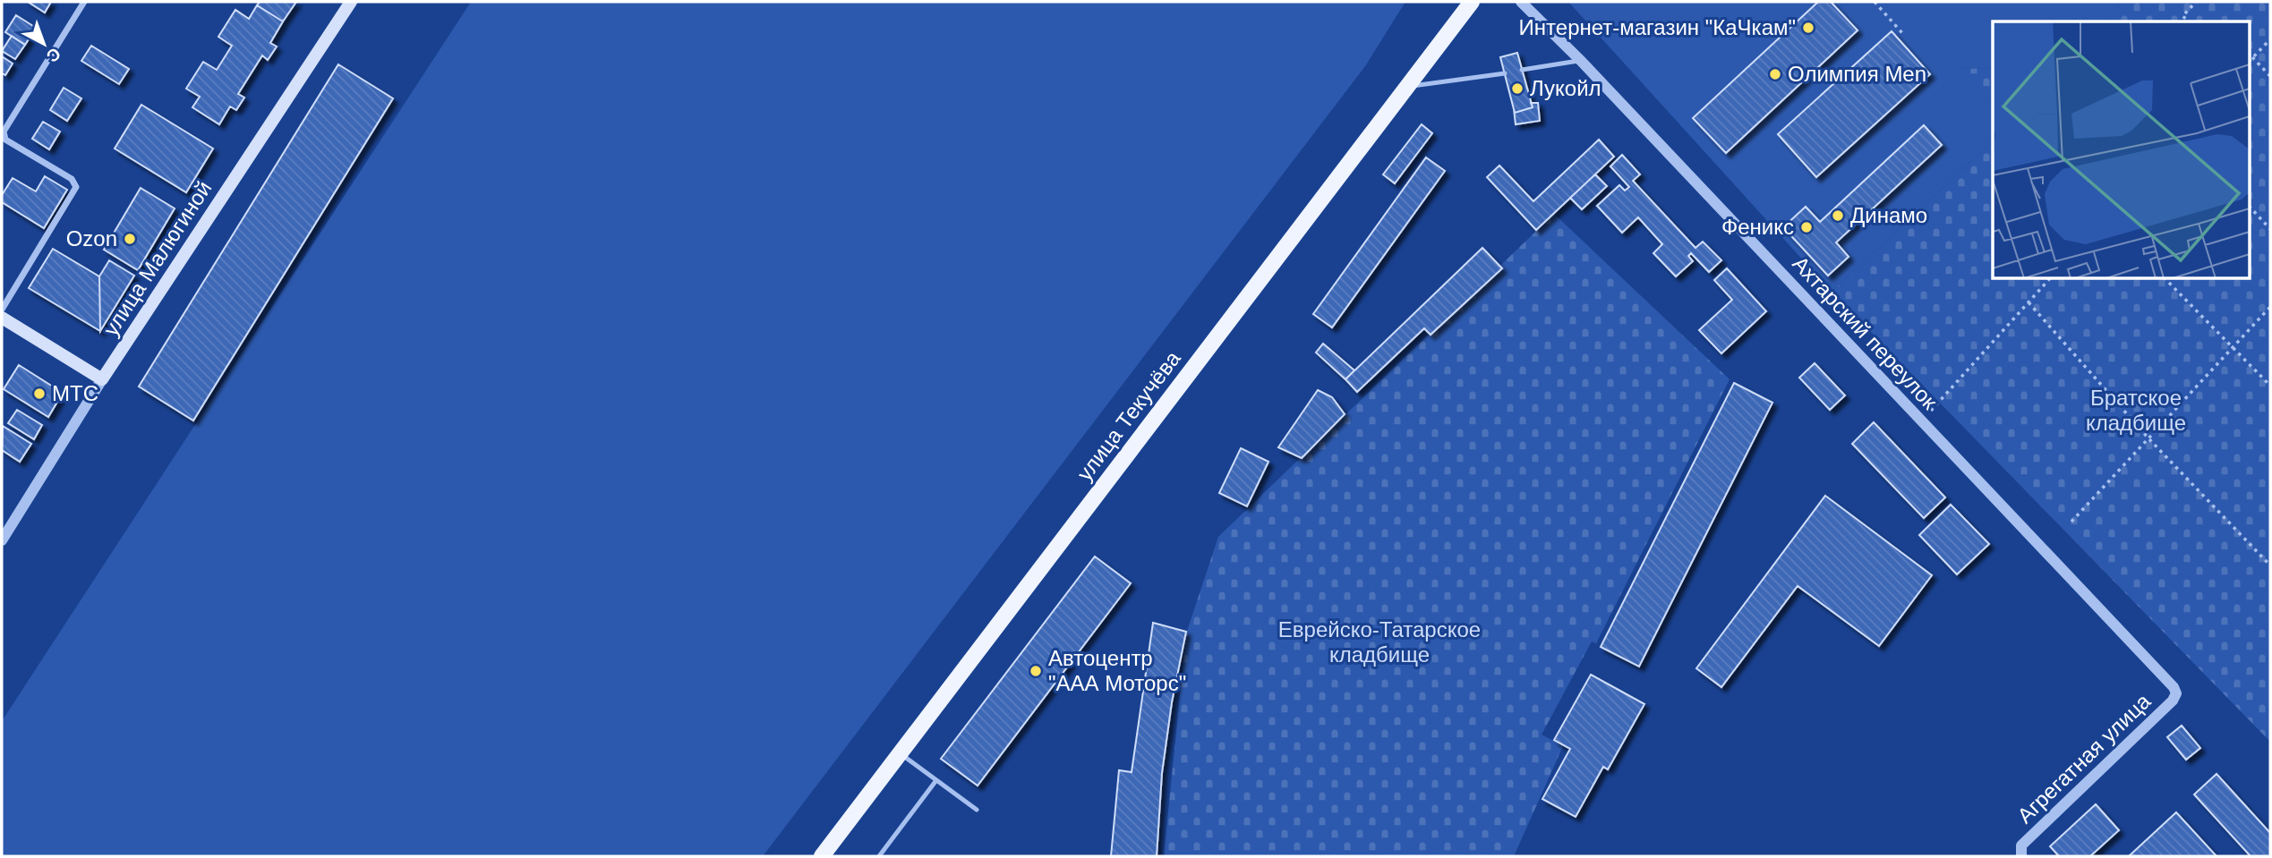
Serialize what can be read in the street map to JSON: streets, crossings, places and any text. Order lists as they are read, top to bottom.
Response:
{
  "streets": {
    "main road": ["улица Малюгиной", "улица Текучёва"],
    "street": ["Ахтарский переулок", "Агрегатная улица"]
  },
  "crossings": [
    ["Ахтарский переулок", "Агрегатная улица"]
  ],
  "parks": ["Братское кладбище", "Еврейско-Татарское кладбище"],
  "places": [
    "Интернет-магазин \"КаЧкам\"",
    "Олимпия Men",
    "Лукойл",
    "Динамо",
    "Феникс",
    "Ozon",
    "МТС",
    "Автоцентр \"ААА Моторс\""
  ],
  "north": "bottom right"
}
